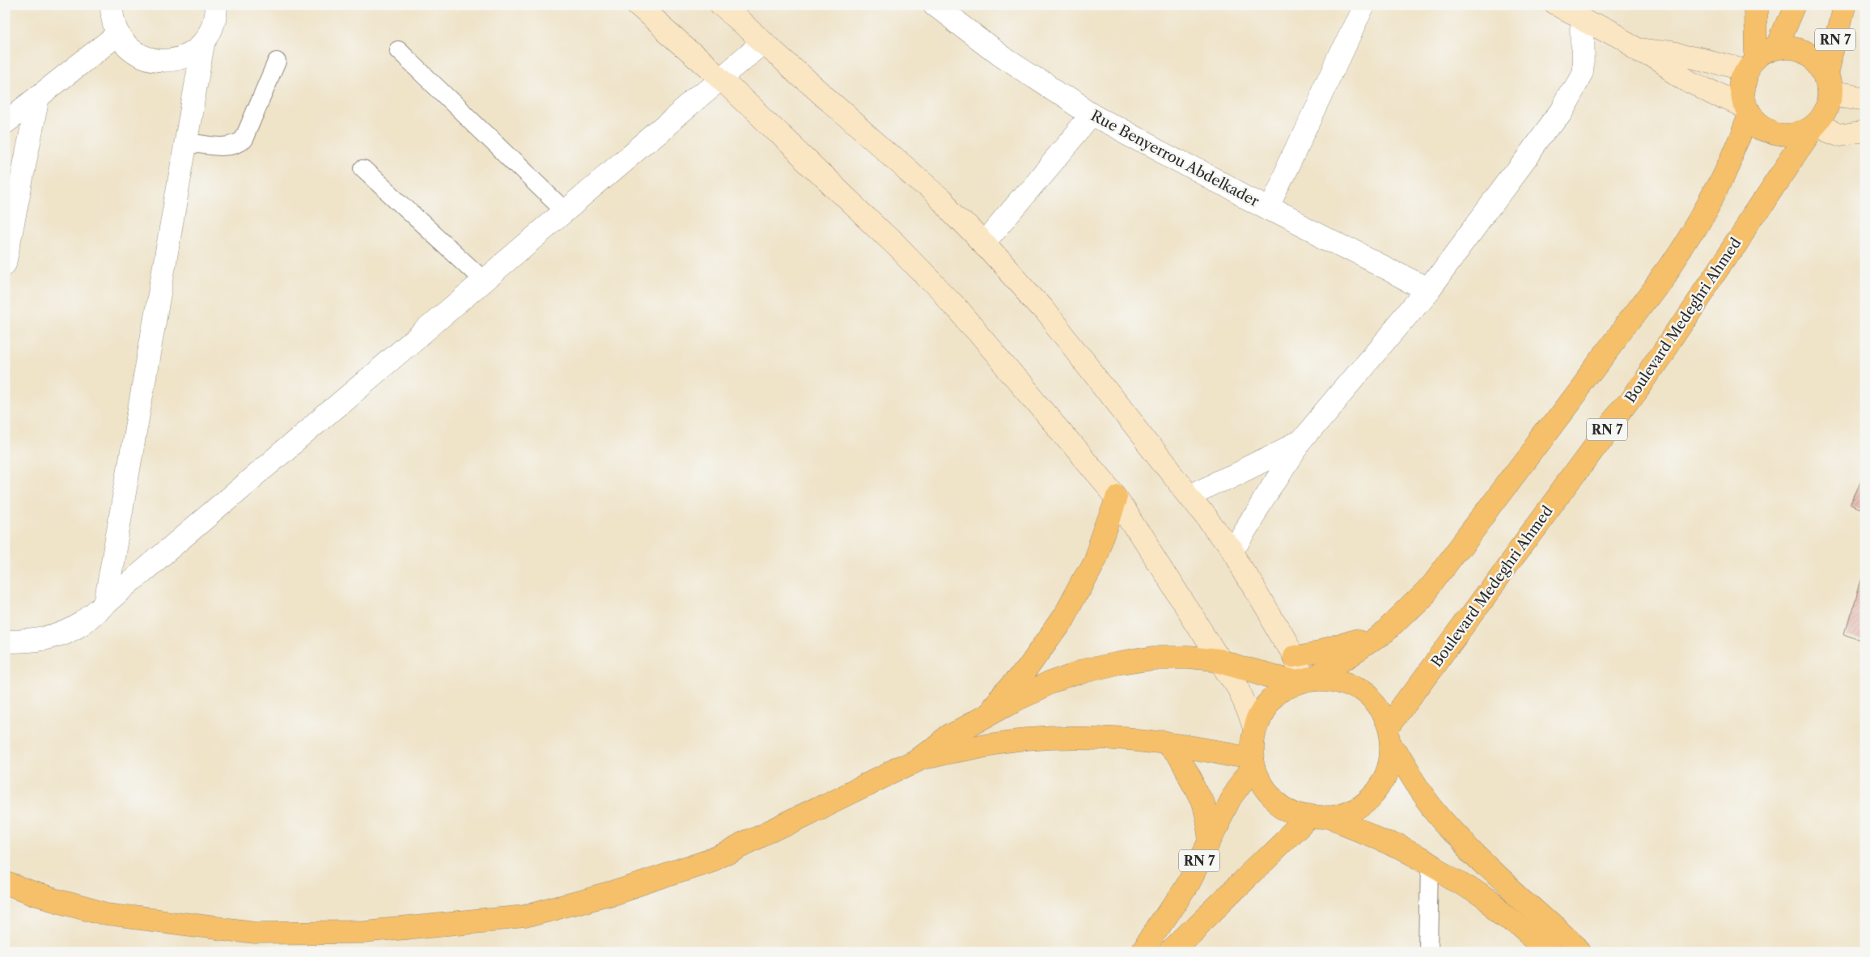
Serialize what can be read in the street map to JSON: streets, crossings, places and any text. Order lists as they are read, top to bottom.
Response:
{
  "streets": {
    "main road": ["RN 7", "Boulevard Medeghri Ahmed"],
    "street": ["Rue Benyerrou Abdelkader"]
  },
  "crossings": [
    ["RN 7", "Boulevard Medeghri Ahmed"]
  ]
}
